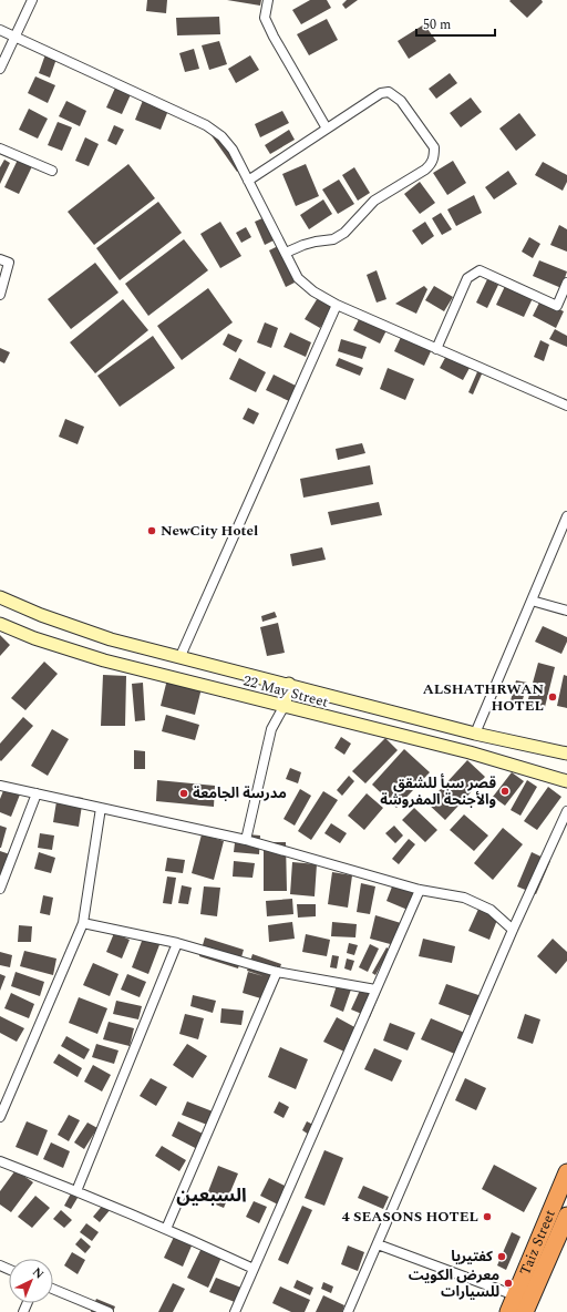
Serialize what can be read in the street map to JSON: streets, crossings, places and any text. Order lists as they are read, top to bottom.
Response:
{
  "streets": {
    "highway": ["Taiz Street"],
    "main road": ["22 May Street"]
  },
  "districts": ["السبعين"],
  "places": [
    "NewCity Hotel",
    "ALSHATHRWAN HOTEL",
    "قصر سبأ للشقق والأجنحة المفروشة",
    "مدرسة الجامعة",
    "4 SEASONS HOTEL",
    "كفتيريا",
    "معرض الكويت للسيارات"
  ],
  "scale_bar": "50 m",
  "north": "top right"
}
